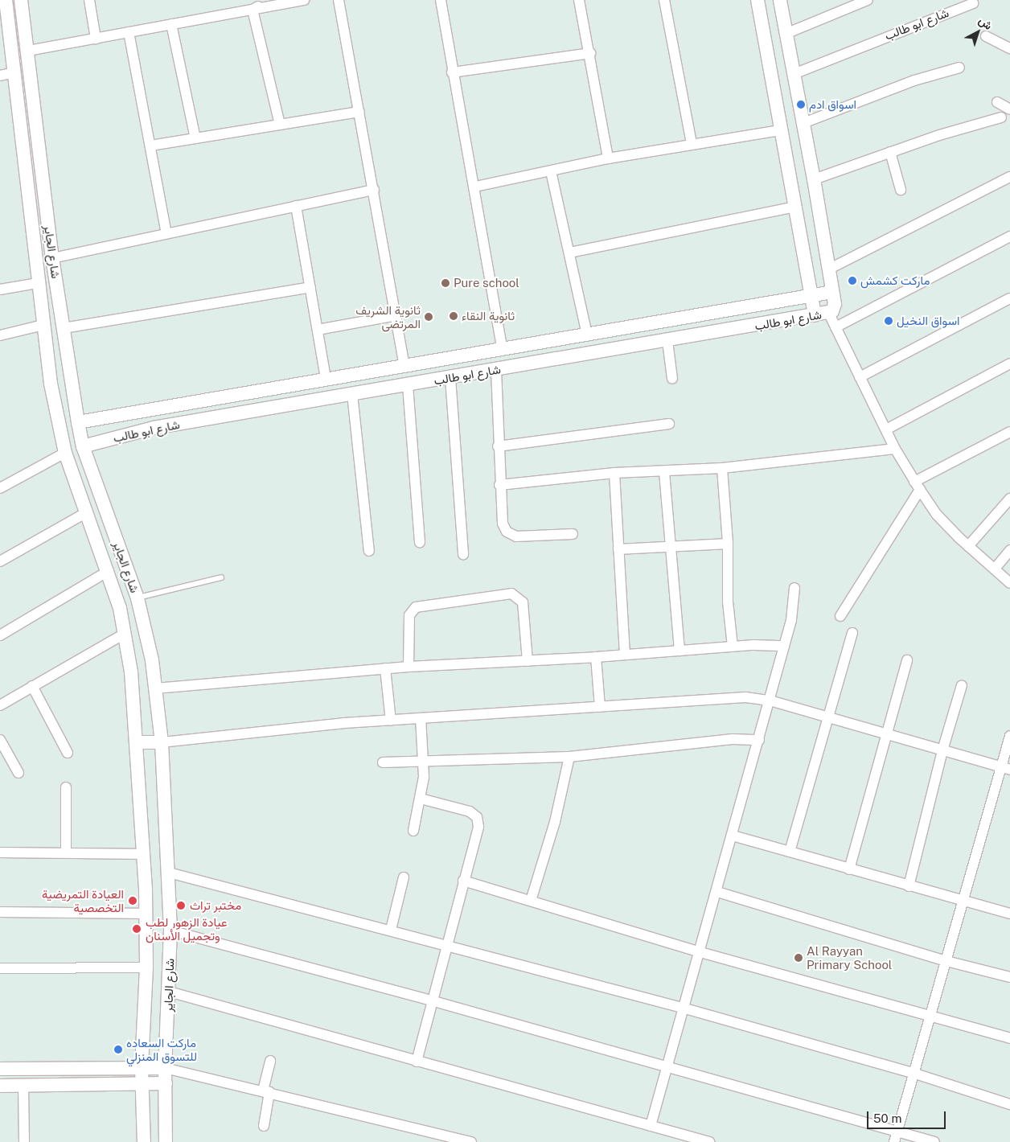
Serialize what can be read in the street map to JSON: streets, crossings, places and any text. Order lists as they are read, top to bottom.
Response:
{
  "streets": {
    "street": ["شارع ابو طالب", "شارع الجاير"]
  },
  "crossings": [
    ["شارع ابو طالب", "شارع الجاير"]
  ],
  "places": [
    "اسواق ادم",
    "ماركت كشمش",
    "Pure school",
    "ثانوية النقاء",
    "ثانوية الشريف المرتضى",
    "اسواق النخيل",
    "العيادة التمريضية التخصصية",
    "مختبر تراث",
    "عيادة الزهور لطب وتجميل الأسنان",
    "Al Rayyan Primary School",
    "ماركت السعاده للتسوق المنزلي"
  ],
  "scale_bar": "50 m",
  "north": "top right"
}
